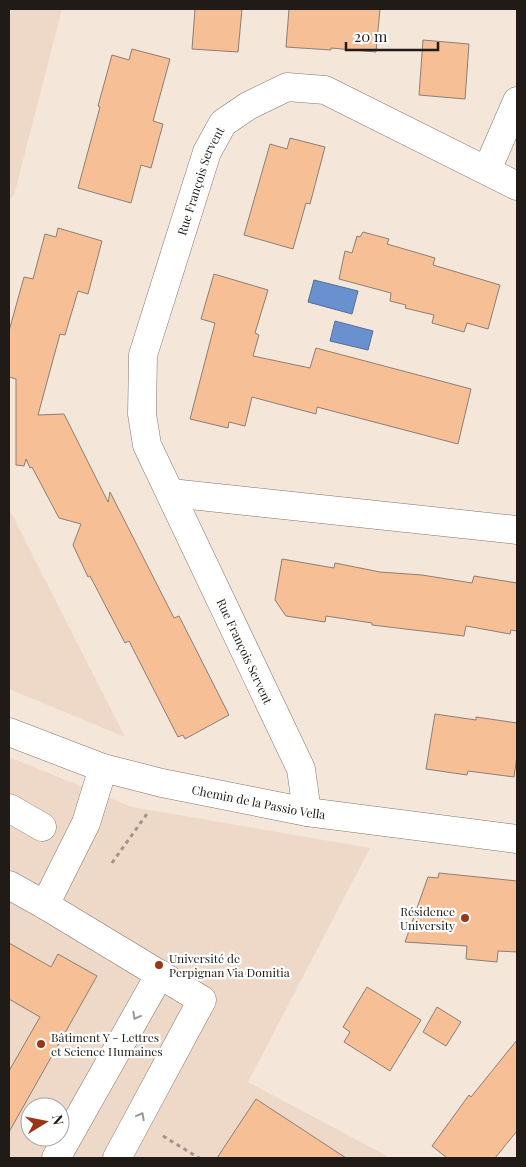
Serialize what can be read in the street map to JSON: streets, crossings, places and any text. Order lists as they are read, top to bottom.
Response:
{
  "streets": {
    "street": ["Rue François Servent", "Chemin de la Passio Vella"]
  },
  "crossings": [
    ["Rue François Servent", "Chemin de la Passio Vella"]
  ],
  "places": ["Résidence University", "Université de Perpignan Via Domitia", "Bâtiment Y - Lettres et Science Humaines"],
  "scale_bar": "20 m",
  "north": "right"
}
